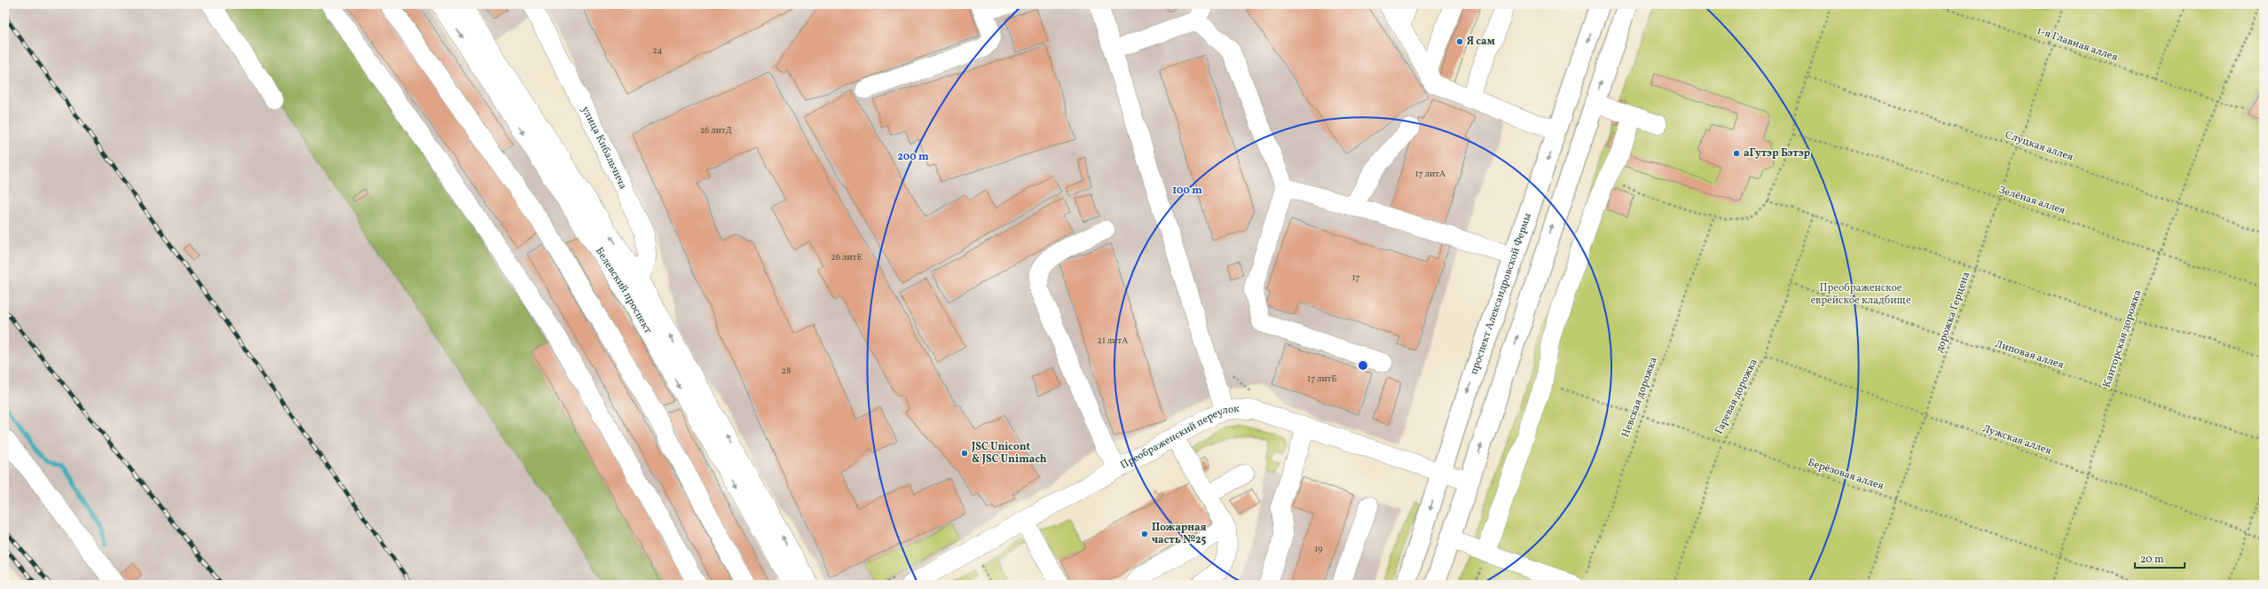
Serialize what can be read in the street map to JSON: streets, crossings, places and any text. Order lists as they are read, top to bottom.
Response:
{
  "streets": {
    "main road": ["проспект Александровской Фермы"],
    "street": ["улица Кибальчича", "Белевский проспект", "Преображенский переулок"],
    "path": [
      "1-я Главная аллея",
      "Слуцкая аллея",
      "Зелёная аллея",
      "дорожка Герцена",
      "Канторская дорожка",
      "Липовая аллея",
      "Гаревая дорожка",
      "Невская дорожка",
      "Лужская аллея",
      "Берёзовая аллея"
    ]
  },
  "crossings": [
    ["1-я Главная аллея", "дорожка Герцена"],
    ["1-я Главная аллея", "Канторская дорожка"],
    ["Слуцкая аллея", "дорожка Герцена"],
    ["Слуцкая аллея", "Канторская дорожка"],
    ["улица Кибальчича", "Белевский проспект"],
    ["Зелёная аллея", "дорожка Герцена"],
    ["Зелёная аллея", "Канторская дорожка"],
    ["проспект Александровской Фермы", "Преображенский переулок"],
    ["дорожка Герцена", "Липовая аллея"],
    ["дорожка Герцена", "Лужская аллея"],
    ["дорожка Герцена", "Берёзовая аллея"],
    ["Канторская дорожка", "Липовая аллея"],
    ["Канторская дорожка", "Лужская аллея"],
    ["Канторская дорожка", "Берёзовая аллея"],
    ["Липовая аллея", "Гаревая дорожка"],
    ["Гаревая дорожка", "Лужская аллея"],
    ["Гаревая дорожка", "Берёзовая аллея"],
    ["Невская дорожка", "Берёзовая аллея"]
  ],
  "parks": ["Преображенское еврейское кладбище"],
  "places": [
    "Я сам",
    "аГутэр Бэтэр",
    "JSC Unicont & JSC Unimach",
    "Пожарная часть №25"
  ],
  "house_numbers": [
    "24",
    "26 литД",
    "17 литА",
    "26 литЕ",
    "17",
    "21 литА",
    "28",
    "17 литБ",
    "19"
  ],
  "scale_bar": "20 m",
  "rings": ["200 m", "100 m"]
}
